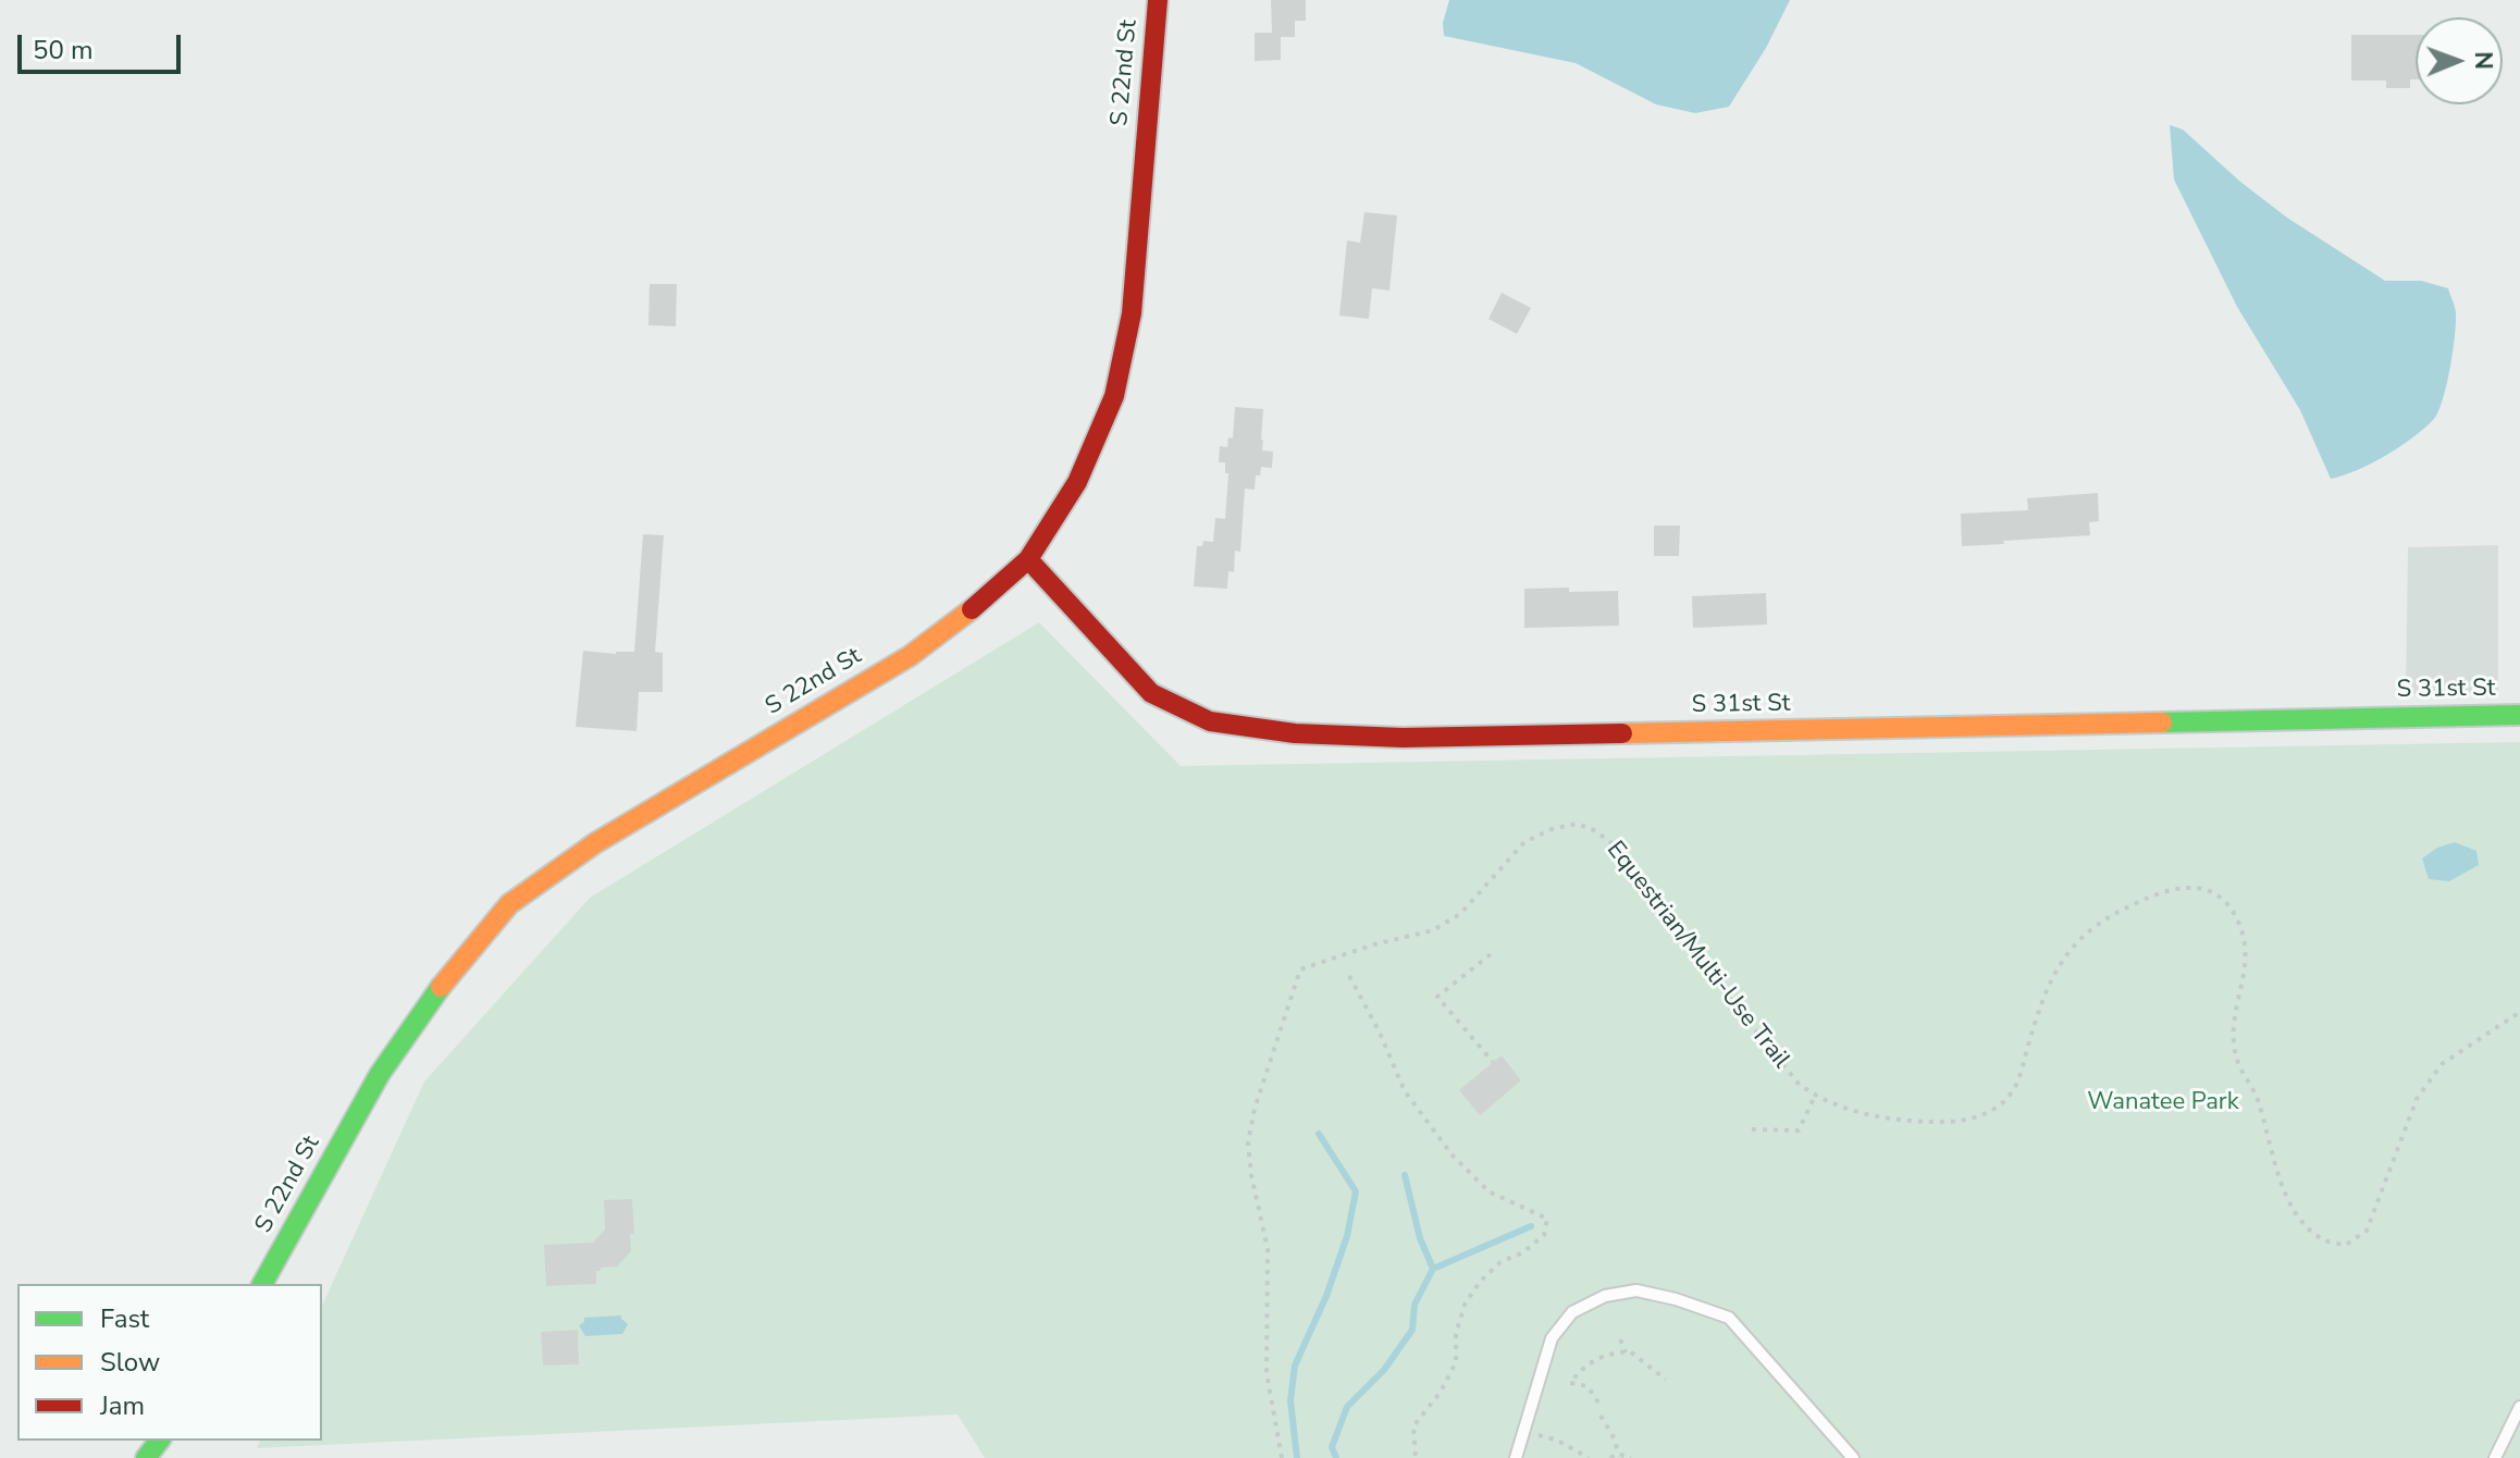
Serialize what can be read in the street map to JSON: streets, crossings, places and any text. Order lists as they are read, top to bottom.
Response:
{
  "streets": {
    "street": ["S 22nd St", "S 31st St"],
    "path": ["Equestrian/Multi-Use Trail"]
  },
  "crossings": [
    ["S 22nd St", "S 31st St"]
  ],
  "parks": ["Wanatee Park"],
  "legend": ["Fast", "Slow", "Jam"],
  "scale_bar": "50 m",
  "north": "right"
}
